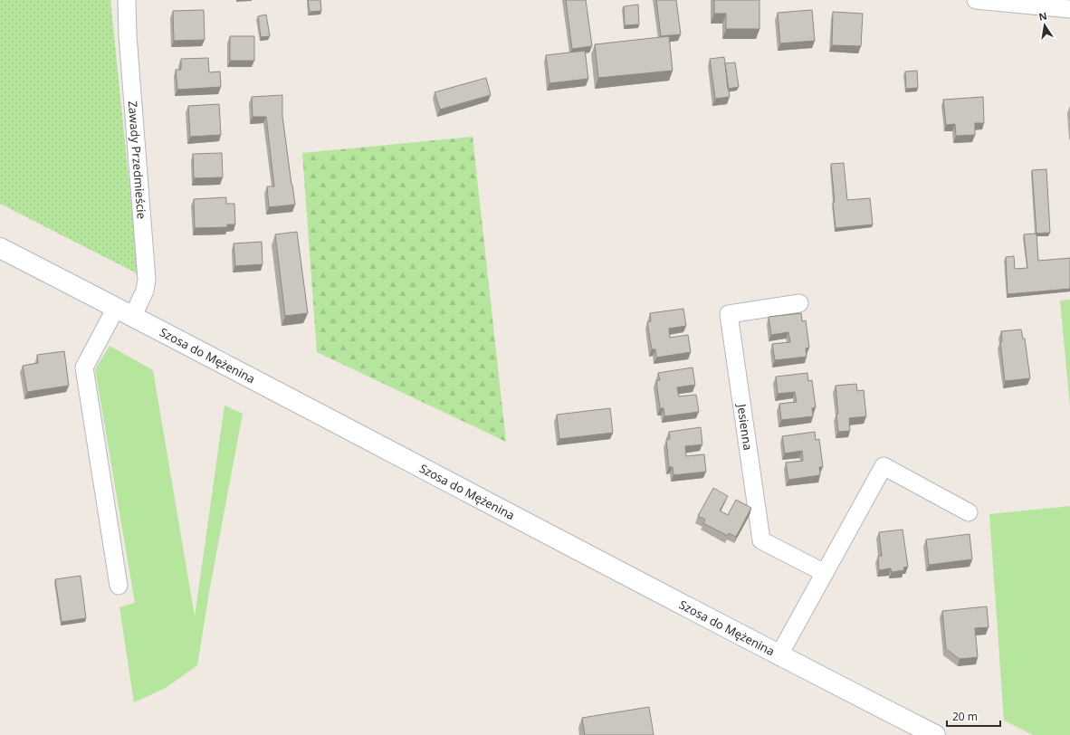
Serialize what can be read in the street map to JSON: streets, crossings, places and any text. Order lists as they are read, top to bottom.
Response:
{
  "streets": {
    "main road": ["Szosa do Mężenina"],
    "street": ["Zawady Przedmieście", "Jesienna"]
  },
  "crossings": [
    ["Zawady Przedmieście", "Szosa do Mężenina"]
  ],
  "scale_bar": "20 m",
  "north": "top"
}
